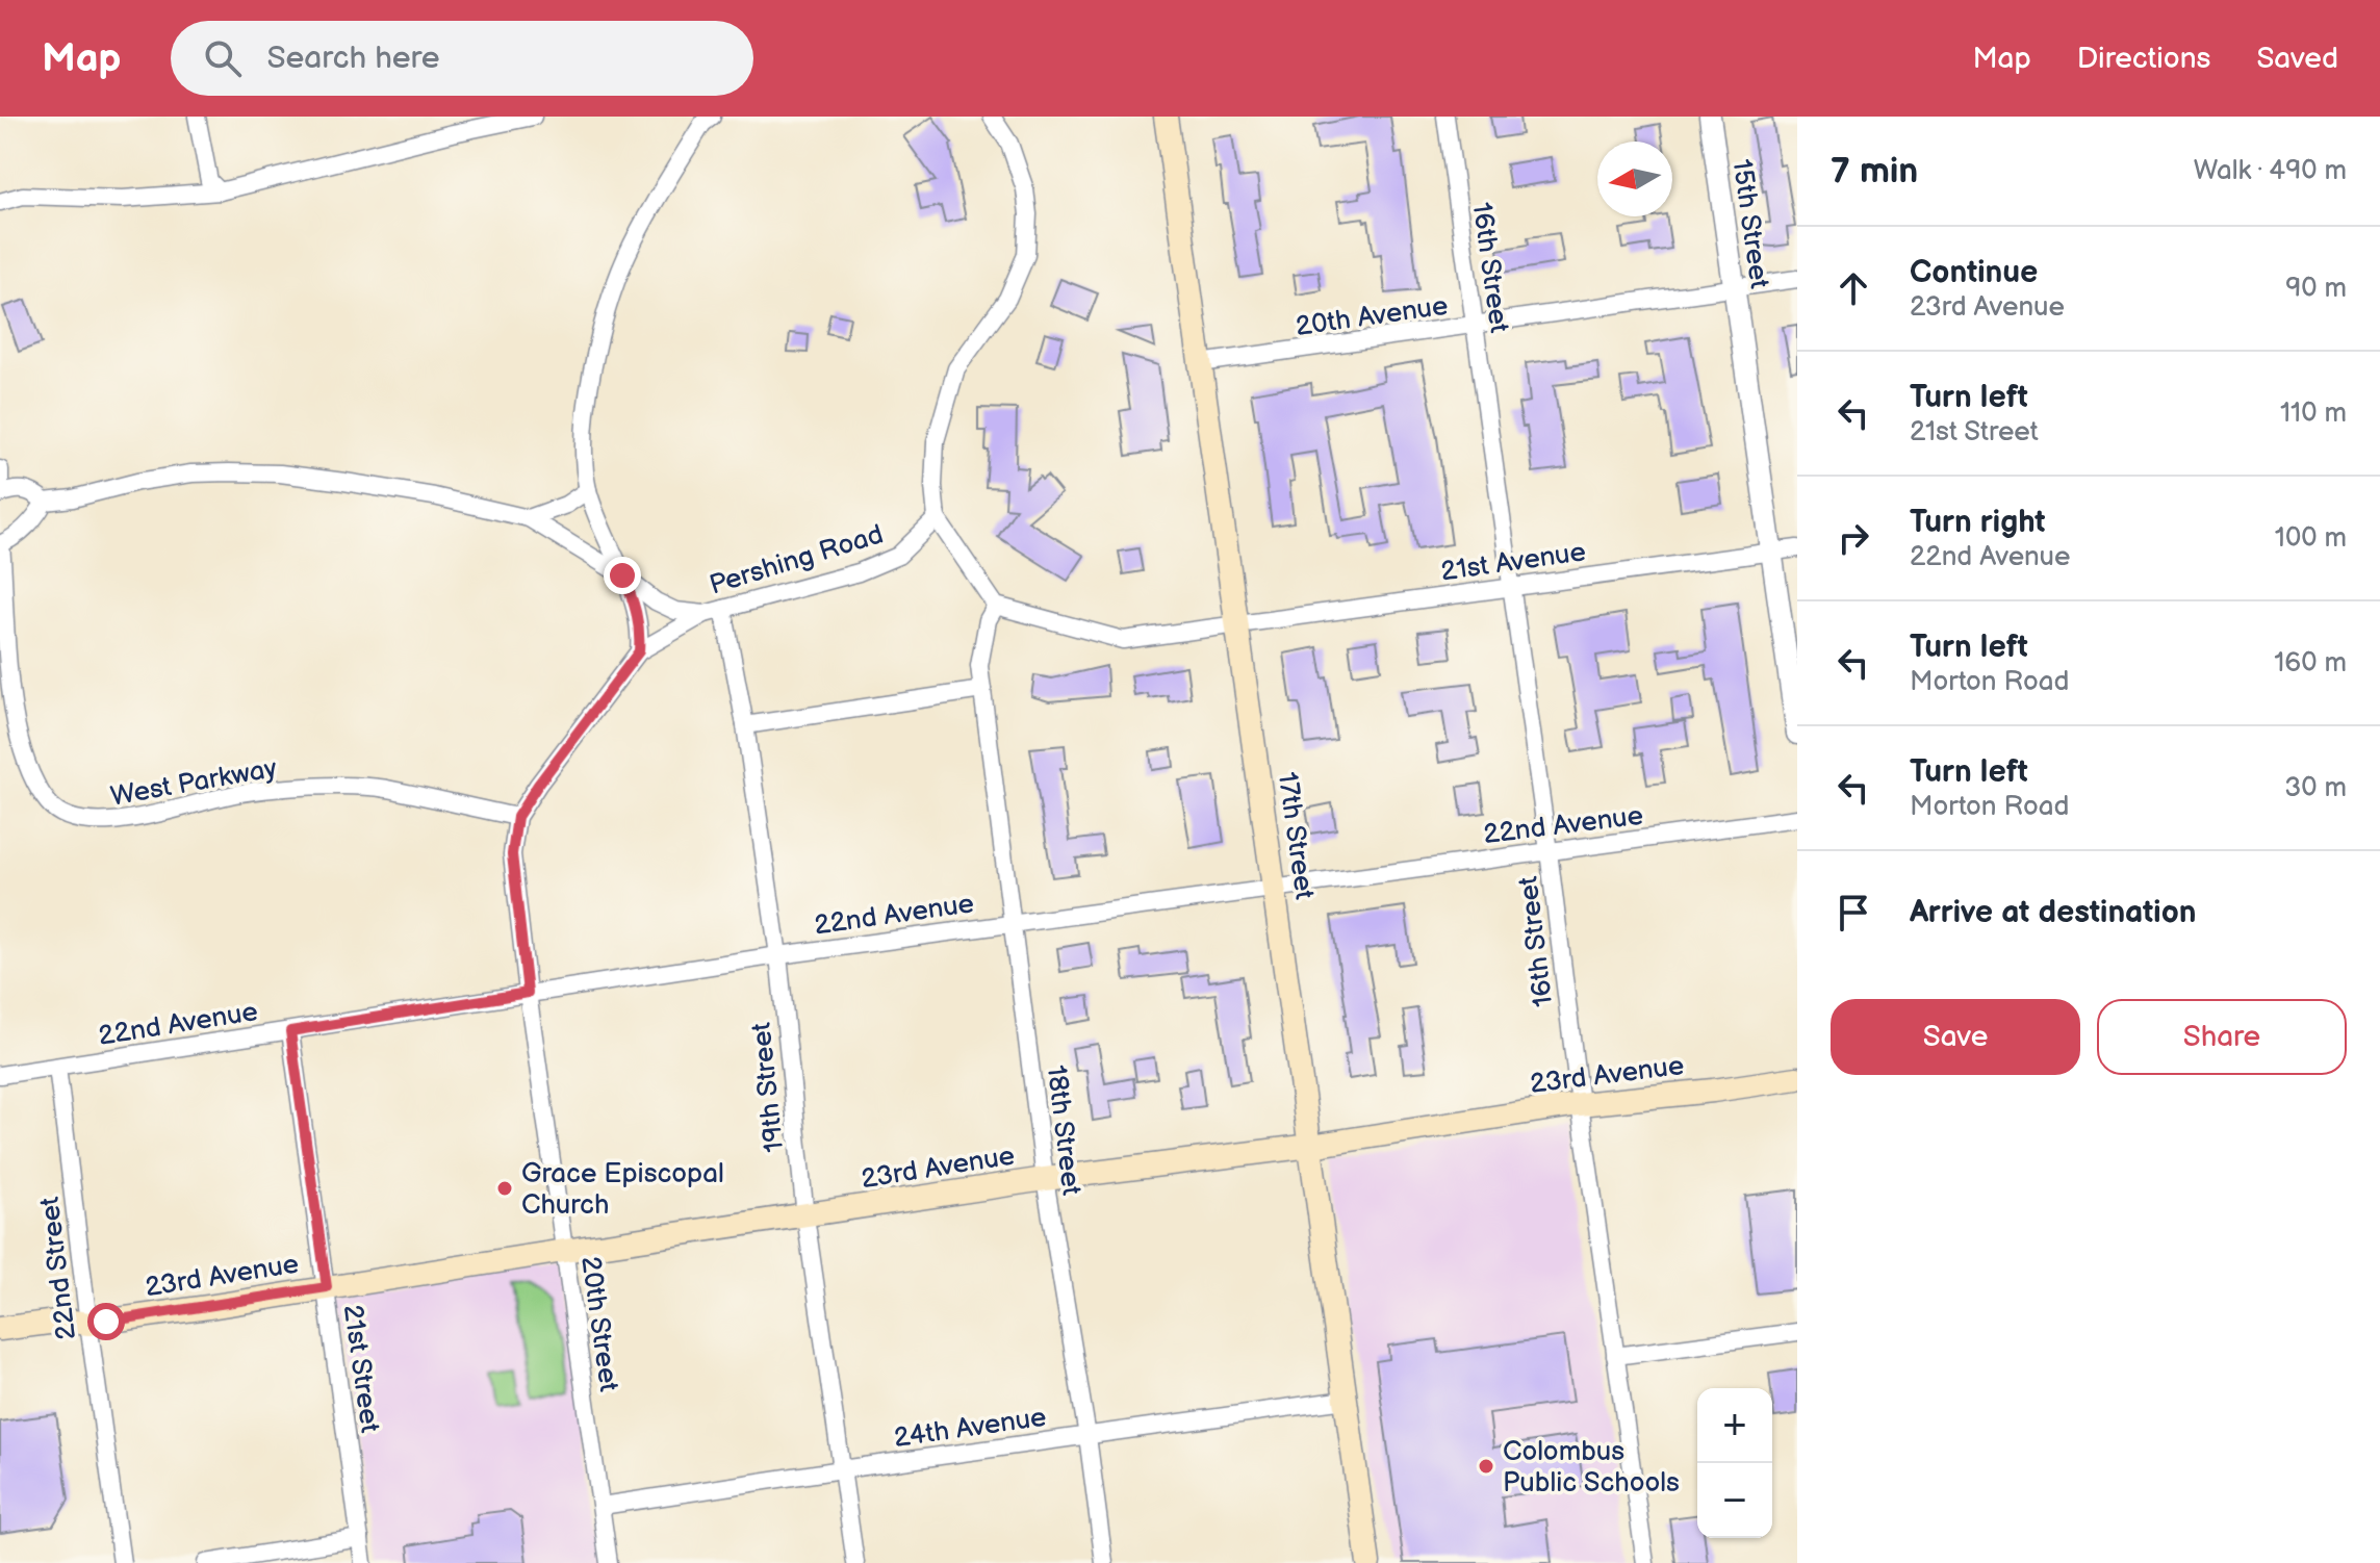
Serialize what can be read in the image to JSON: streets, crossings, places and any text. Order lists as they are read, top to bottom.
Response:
{
  "streets": {
    "main road": ["17th Street", "23rd Avenue"],
    "street": [
      "15th Street",
      "16th Street",
      "20th Avenue",
      "Pershing Road",
      "21st Avenue",
      "West Parkway",
      "22nd Avenue",
      "19th Street",
      "18th Street",
      "22nd Street",
      "20th Street",
      "21st Street",
      "24th Avenue"
    ]
  },
  "crossings": [
    ["15th Street", "20th Avenue"],
    ["15th Street", "21st Avenue"],
    ["16th Street", "20th Avenue"],
    ["16th Street", "21st Avenue"],
    ["16th Street", "22nd Avenue"],
    ["16th Street", "23rd Avenue"],
    ["20th Avenue", "17th Street"],
    ["Pershing Road", "19th Street"],
    ["21st Avenue", "17th Street"],
    ["West Parkway", "20th Street"],
    ["22nd Avenue", "17th Street"],
    ["22nd Avenue", "19th Street"],
    ["22nd Avenue", "18th Street"],
    ["22nd Avenue", "22nd Street"],
    ["22nd Avenue", "20th Street"],
    ["22nd Avenue", "21st Street"],
    ["17th Street", "23rd Avenue"],
    ["17th Street", "24th Avenue"],
    ["23rd Avenue", "19th Street"],
    ["23rd Avenue", "18th Street"],
    ["23rd Avenue", "22nd Street"],
    ["23rd Avenue", "20th Street"],
    ["23rd Avenue", "21st Street"],
    ["19th Street", "24th Avenue"],
    ["18th Street", "24th Avenue"],
    ["20th Street", "24th Avenue"]
  ],
  "places": ["Grace Episcopal Church", "Colombus Public Schools"],
  "north": "left",
  "page": {
    "header": "Map",
    "search": "Search here",
    "nav": ["Map", "Directions", "Saved"],
    "heading": ["7 min", "Walk · 490 m"],
    "list": [
      ["Continue", "23rd Avenue", "90 m"],
      ["Turn left", "21st Street", "110 m"],
      ["Turn right", "22nd Avenue", "100 m"],
      ["Turn left", "Morton Road", "160 m"],
      ["Turn left", "Morton Road", "30 m"],
      "Arrive at destination"
    ],
    "buttons": ["Save", "Share"],
    "map_buttons": ["+", "−"]
  }
}
